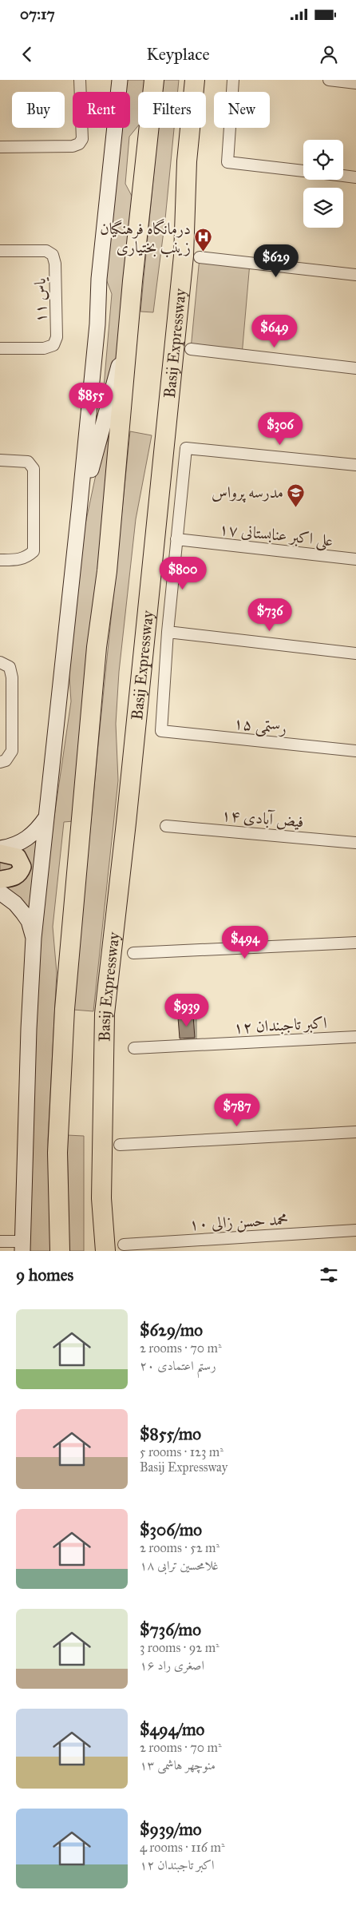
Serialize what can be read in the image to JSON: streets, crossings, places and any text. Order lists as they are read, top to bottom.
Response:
{
  "streets": {
    "highway": ["Basij Expressway"],
    "street": [
      "یاس ۱۱",
      "علی اکبر عنابستانی ۱۷",
      "رستمی ۱۵",
      "فیض آبادی ۱۴",
      "اکبر تاجبندان ۱۲",
      "محمد حسن زالی ۱۰"
    ]
  },
  "places": {
    "hospital": ["درمانگاه فرهنگیان زینب بختیاری"],
    "school or university": ["مدرسه پرواس"]
  },
  "page": {
    "status": "07:17",
    "header": "Keyplace",
    "chip": [
      "Buy",
      "Rent",
      "Filters",
      "New"
    ],
    "price": [
      "$629",
      "$649",
      "$855",
      "$306",
      "$800",
      "$736",
      "$494",
      "$939",
      "$787"
    ],
    "heading": "9 homes",
    "list": [
      {
        "name": "$629/mo",
        "note": "2 rooms · 70 m² · رستم اعتمادی ۲۰"
      },
      {
        "name": "$855/mo",
        "note": "5 rooms · 123 m² · Basij Expressway"
      },
      {
        "name": "$306/mo",
        "note": "2 rooms · 52 m² · غلامحسین ترابی ۱۸"
      },
      {
        "name": "$736/mo",
        "note": "3 rooms · 92 m² · اصغری راد ۱۶"
      },
      {
        "name": "$494/mo",
        "note": "2 rooms · 70 m² · منوچهر هاشمی ۱۳"
      },
      {
        "name": "$939/mo",
        "note": "4 rooms · 116 m² · اکبر تاجبندان ۱۲"
      }
    ]
  }
}
